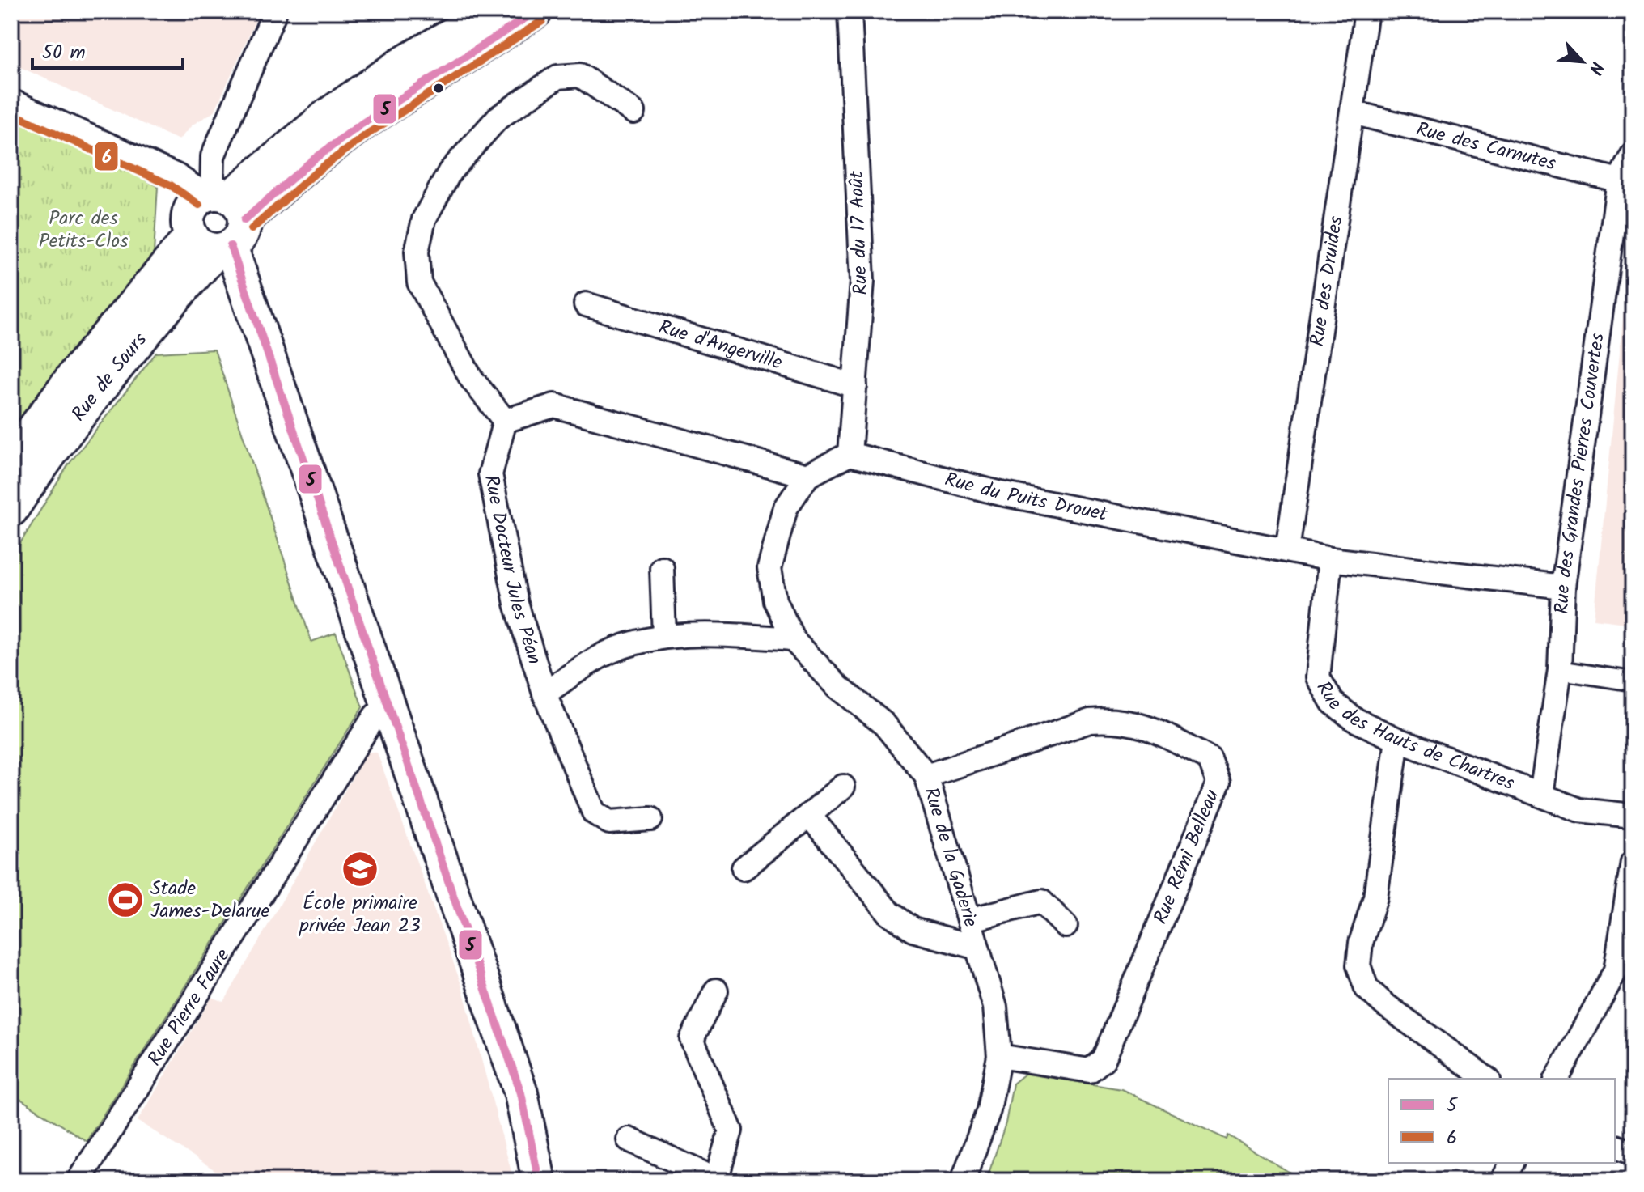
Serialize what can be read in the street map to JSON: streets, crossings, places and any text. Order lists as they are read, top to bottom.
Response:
{
  "streets": {
    "main road": ["Rue de Sours"],
    "street": [
      "Rue des Carnutes",
      "Rue du 17 Août",
      "Rue des Druides",
      "Rue d'Angerville",
      "Rue des Grandes Pierres Couvertes",
      "Rue du Puits Drouet",
      "Rue Docteur Jules Péan",
      "Rue des Hauts de Chartres",
      "Rue de la Gaderie",
      "Rue Rémi Belleau",
      "Rue Pierre Faure"
    ]
  },
  "crossings": [
    ["Rue des Carnutes", "Rue des Druides"],
    ["Rue des Carnutes", "Rue des Grandes Pierres Couvertes"],
    ["Rue du 17 Août", "Rue d'Angerville"],
    ["Rue du 17 Août", "Rue du Puits Drouet"],
    ["Rue des Druides", "Rue du Puits Drouet"],
    ["Rue des Grandes Pierres Couvertes", "Rue du Puits Drouet"],
    ["Rue des Grandes Pierres Couvertes", "Rue des Hauts de Chartres"],
    ["Rue du Puits Drouet", "Rue des Hauts de Chartres"],
    ["Rue de la Gaderie", "Rue Rémi Belleau"]
  ],
  "parks": ["Parc des Petits-Clos"],
  "places": {
    "school or university": ["École primaire privée Jean 23"],
    "sports": ["Stade James-Delarue"]
  },
  "lines": ["transit line 5", "transit line 6"],
  "legend": ["5", "6"],
  "scale_bar": "50 m",
  "north": "bottom right"
}
